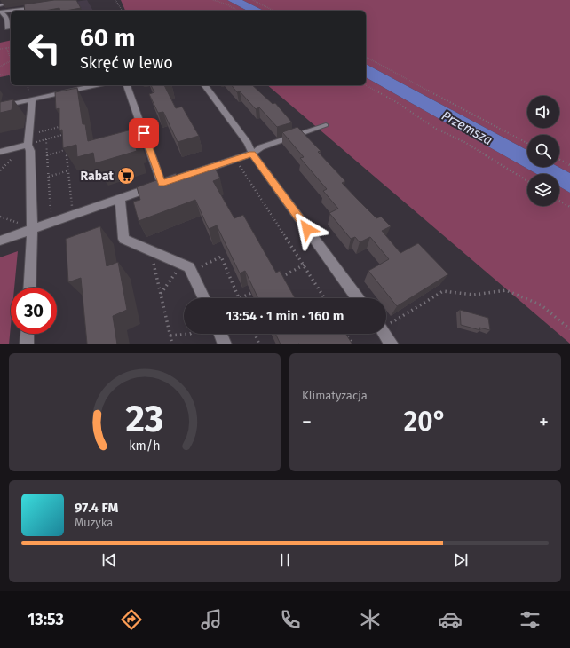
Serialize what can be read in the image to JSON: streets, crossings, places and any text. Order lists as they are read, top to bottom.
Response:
{
  "water": ["Przemsza"],
  "places": {
    "supermarket": ["Rabat"]
  },
  "page": {
    "turn": ["60 m", "Skręć w lewo"],
    "limit": "30",
    "trip": "13:54 · 1 min · 160 m",
    "tile": "Klimatyzacja",
    "heat": ["−", "20°", "+"],
    "song": ["97.4 FM", "Muzyka"],
    "tabs": "13:53",
    "gauge": ["23", "km/h"]
  }
}
